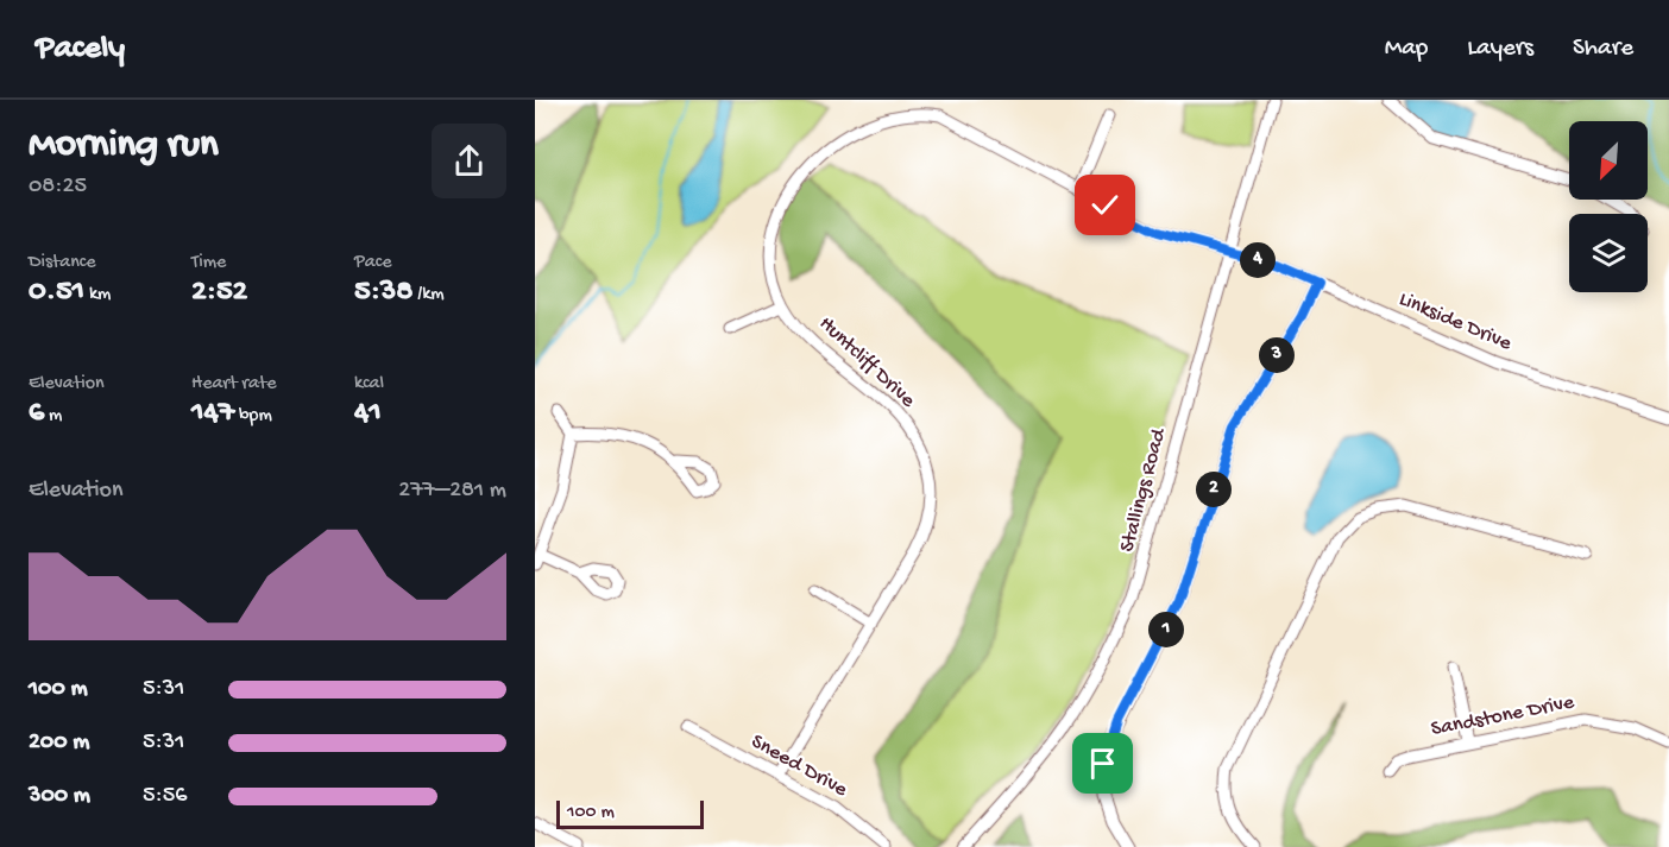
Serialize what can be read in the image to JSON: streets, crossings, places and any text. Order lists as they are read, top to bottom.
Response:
{
  "streets": {
    "street": [
      "Linkside Drive",
      "Huntcliff Drive",
      "Stallings Road",
      "Sandstone Drive",
      "Sneed Drive"
    ]
  },
  "crossings": [
    ["Linkside Drive", "Huntcliff Drive"],
    ["Linkside Drive", "Stallings Road"],
    ["Huntcliff Drive", "Stallings Road"],
    ["Huntcliff Drive", "Sneed Drive"]
  ],
  "scale_bar": "100 m",
  "north": "bottom left",
  "page": {
    "header": "Pacely",
    "nav": ["Map", "Layers", "Share"],
    "heading": ["Morning run", "08:25"],
    "stats": [
      ["Distance", "0.51 km"],
      ["Time", "2:52"],
      ["Pace", "5:38 /km"],
      ["Elevation", "6 m"],
      ["Heart rate", "147 bpm"],
      ["kcal", "41"]
    ],
    "pins": [
      "4",
      "3",
      "2",
      "1"
    ],
    "chart": ["Elevation", "277–281 m"],
    "list": [
      {
        "name": "100 m",
        "note": "5:31"
      },
      {
        "name": "200 m",
        "note": "5:31"
      },
      {
        "name": "300 m",
        "note": "5:56"
      }
    ],
    "scale": "100 m"
  }
}
